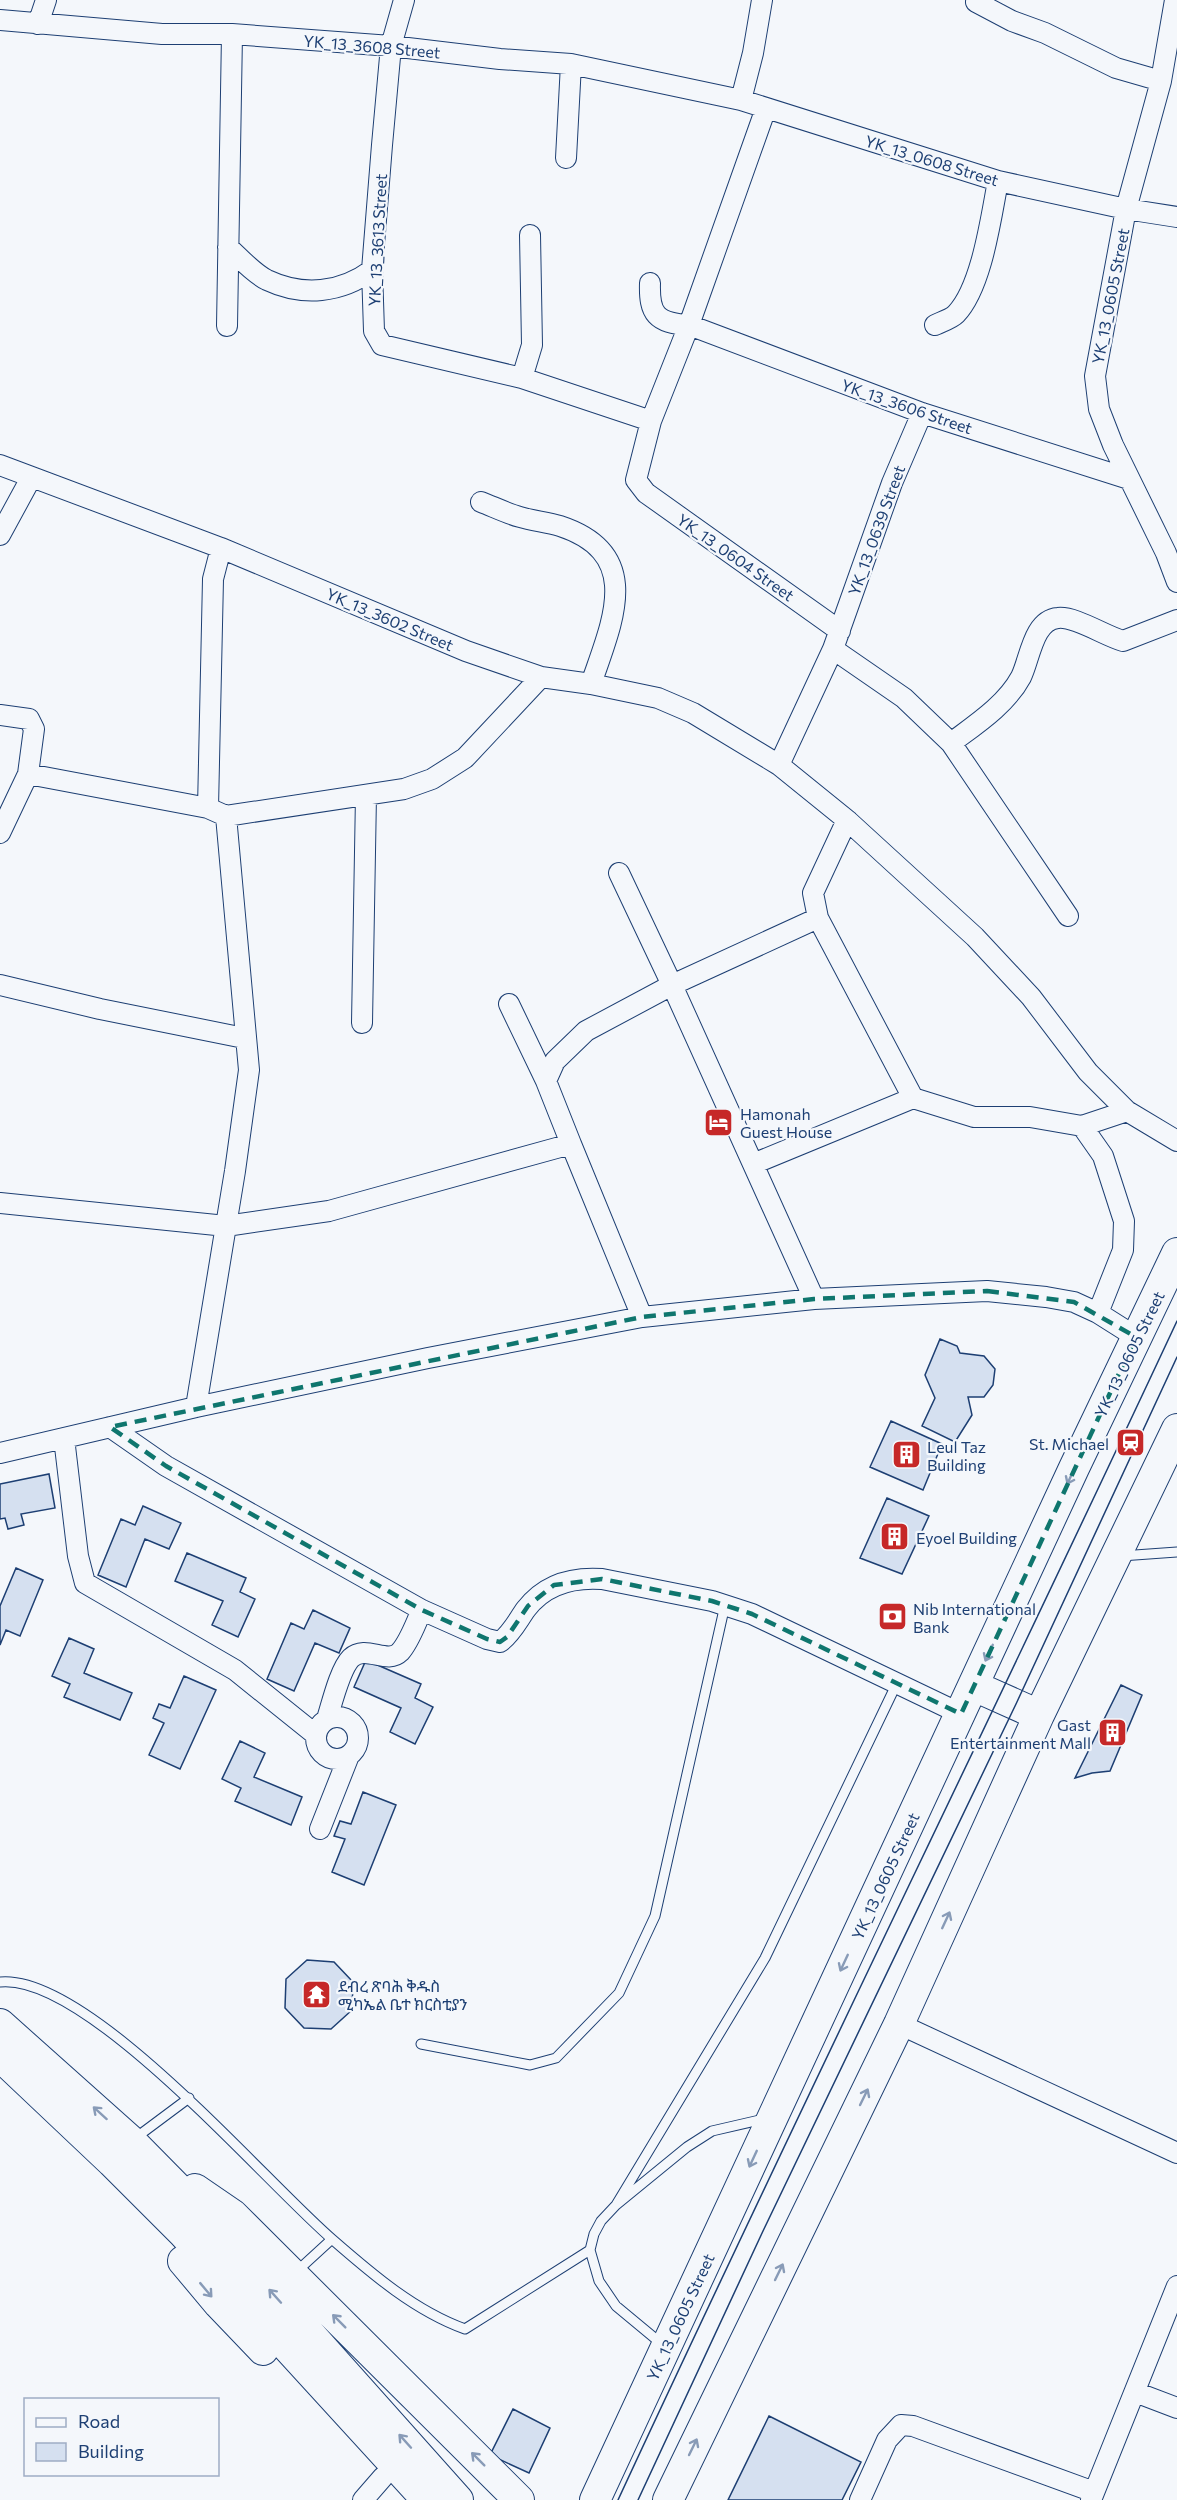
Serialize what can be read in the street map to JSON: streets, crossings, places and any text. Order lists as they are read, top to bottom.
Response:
{
  "streets": {
    "main road": ["YK_13_0605 Street"],
    "street": [
      "YK_13_3608 Street",
      "YK_13_0608 Street",
      "YK_13_3613 Street",
      "YK_13_3606 Street",
      "YK_13_0639 Street",
      "YK_13_0604 Street",
      "YK_13_3602 Street"
    ]
  },
  "crossings": [
    ["YK_13_3608 Street", "YK_13_0608 Street"],
    ["YK_13_3608 Street", "YK_13_3613 Street"],
    ["YK_13_0608 Street", "YK_13_0605 Street"],
    ["YK_13_3613 Street", "YK_13_0604 Street"],
    ["YK_13_0605 Street", "YK_13_3606 Street"],
    ["YK_13_3606 Street", "YK_13_0639 Street"],
    ["YK_13_0639 Street", "YK_13_0604 Street"],
    ["YK_13_0639 Street", "YK_13_3602 Street"]
  ],
  "one_way": ["YK_13_0605 Street"],
  "places": {
    "hotel": ["Hamonah Guest House"],
    "station": ["St. Michael"],
    "building": ["Leul Taz Building", "Eyoel Building", "Gast Entertainment Mall"],
    "bank": ["Nib International Bank"],
    "temple": ["ደብረ ጽባሕ ቅዱስ ሚካኤል ቤተ ክርስቲያን"]
  },
  "legend": ["Road", "Building"]
}
